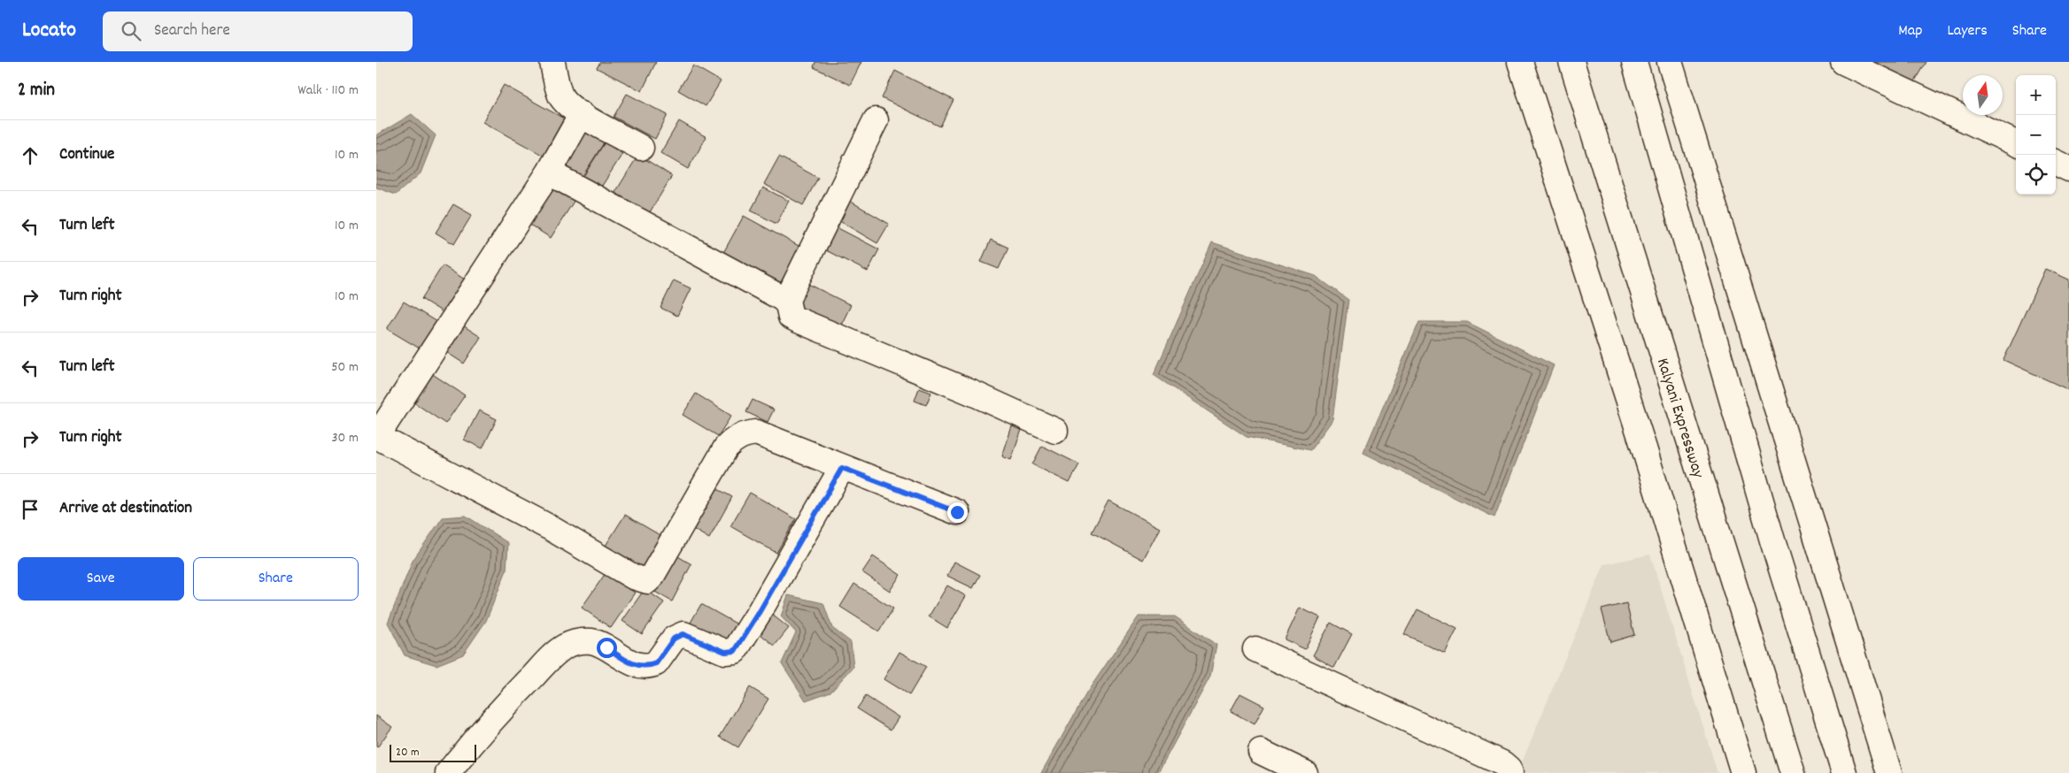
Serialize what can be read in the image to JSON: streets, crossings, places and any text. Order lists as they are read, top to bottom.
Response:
{
  "streets": {
    "main road": ["Kalyani Expressway"]
  },
  "scale_bar": "20 m",
  "north": "top",
  "page": {
    "header": "Locato",
    "search": "Search here",
    "nav": ["Map", "Layers", "Share"],
    "heading": ["2 min", "Walk · 110 m"],
    "map_buttons": ["+", "−"],
    "list": [
      ["Continue", "10 m"],
      ["Turn left", "10 m"],
      ["Turn right", "10 m"],
      ["Turn left", "50 m"],
      ["Turn right", "30 m"],
      "Arrive at destination"
    ],
    "buttons": ["Save", "Share"],
    "scale": "20 m"
  }
}
